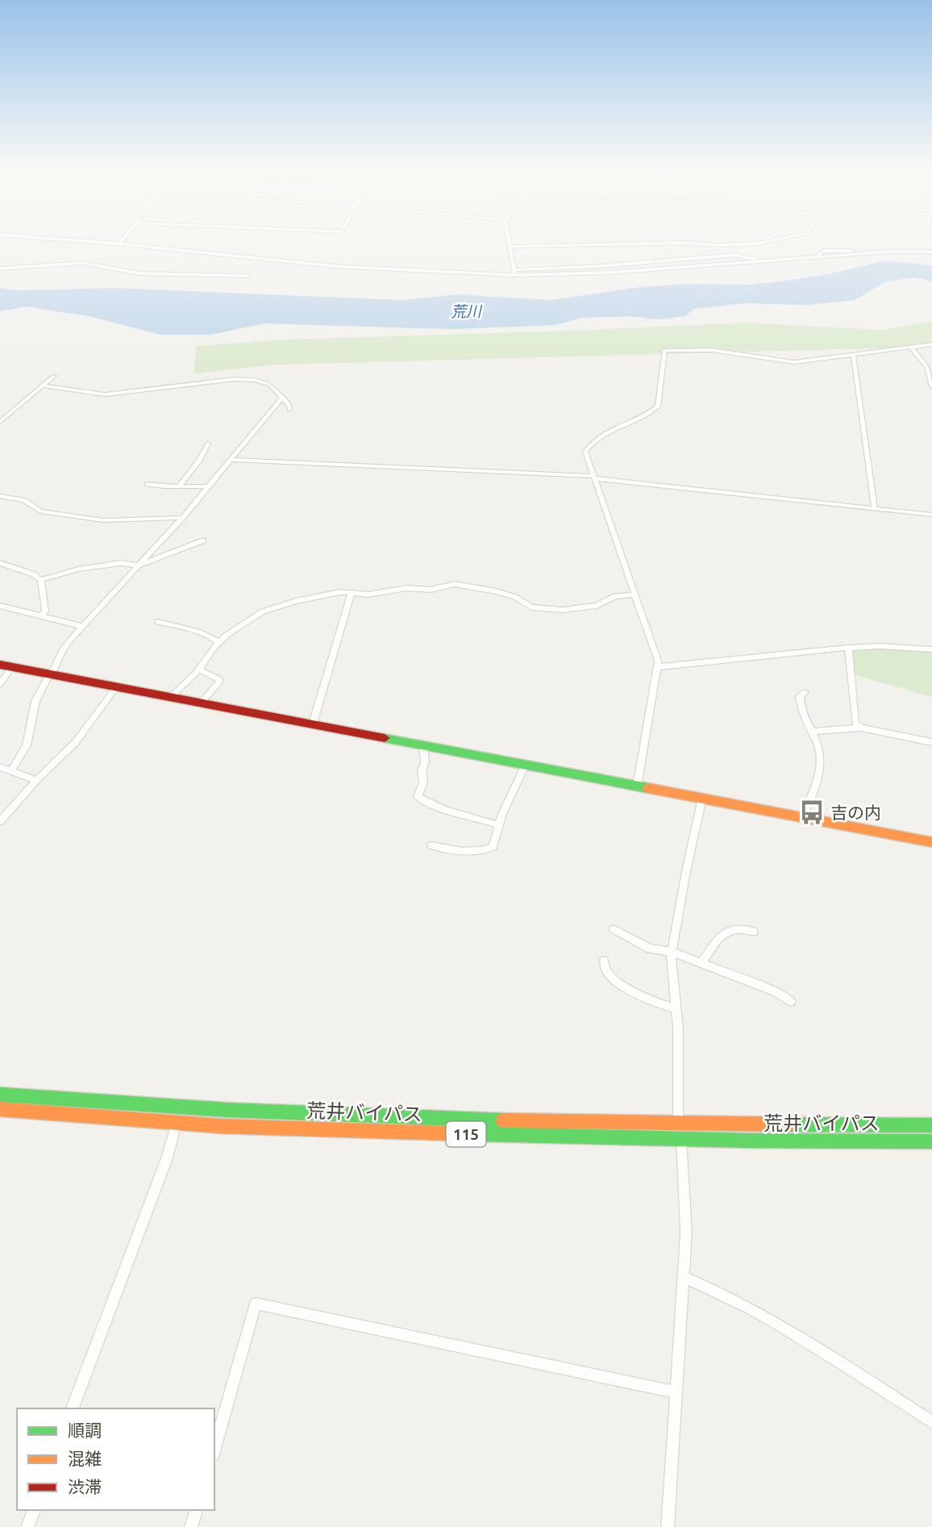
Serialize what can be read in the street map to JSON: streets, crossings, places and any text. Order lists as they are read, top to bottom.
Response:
{
  "streets": {
    "main road": ["荒井バイパス", "115"]
  },
  "water": ["荒川"],
  "places": {
    "bus stop": ["吉の内"]
  },
  "legend": ["順調", "混雑", "渋滞"]
}
